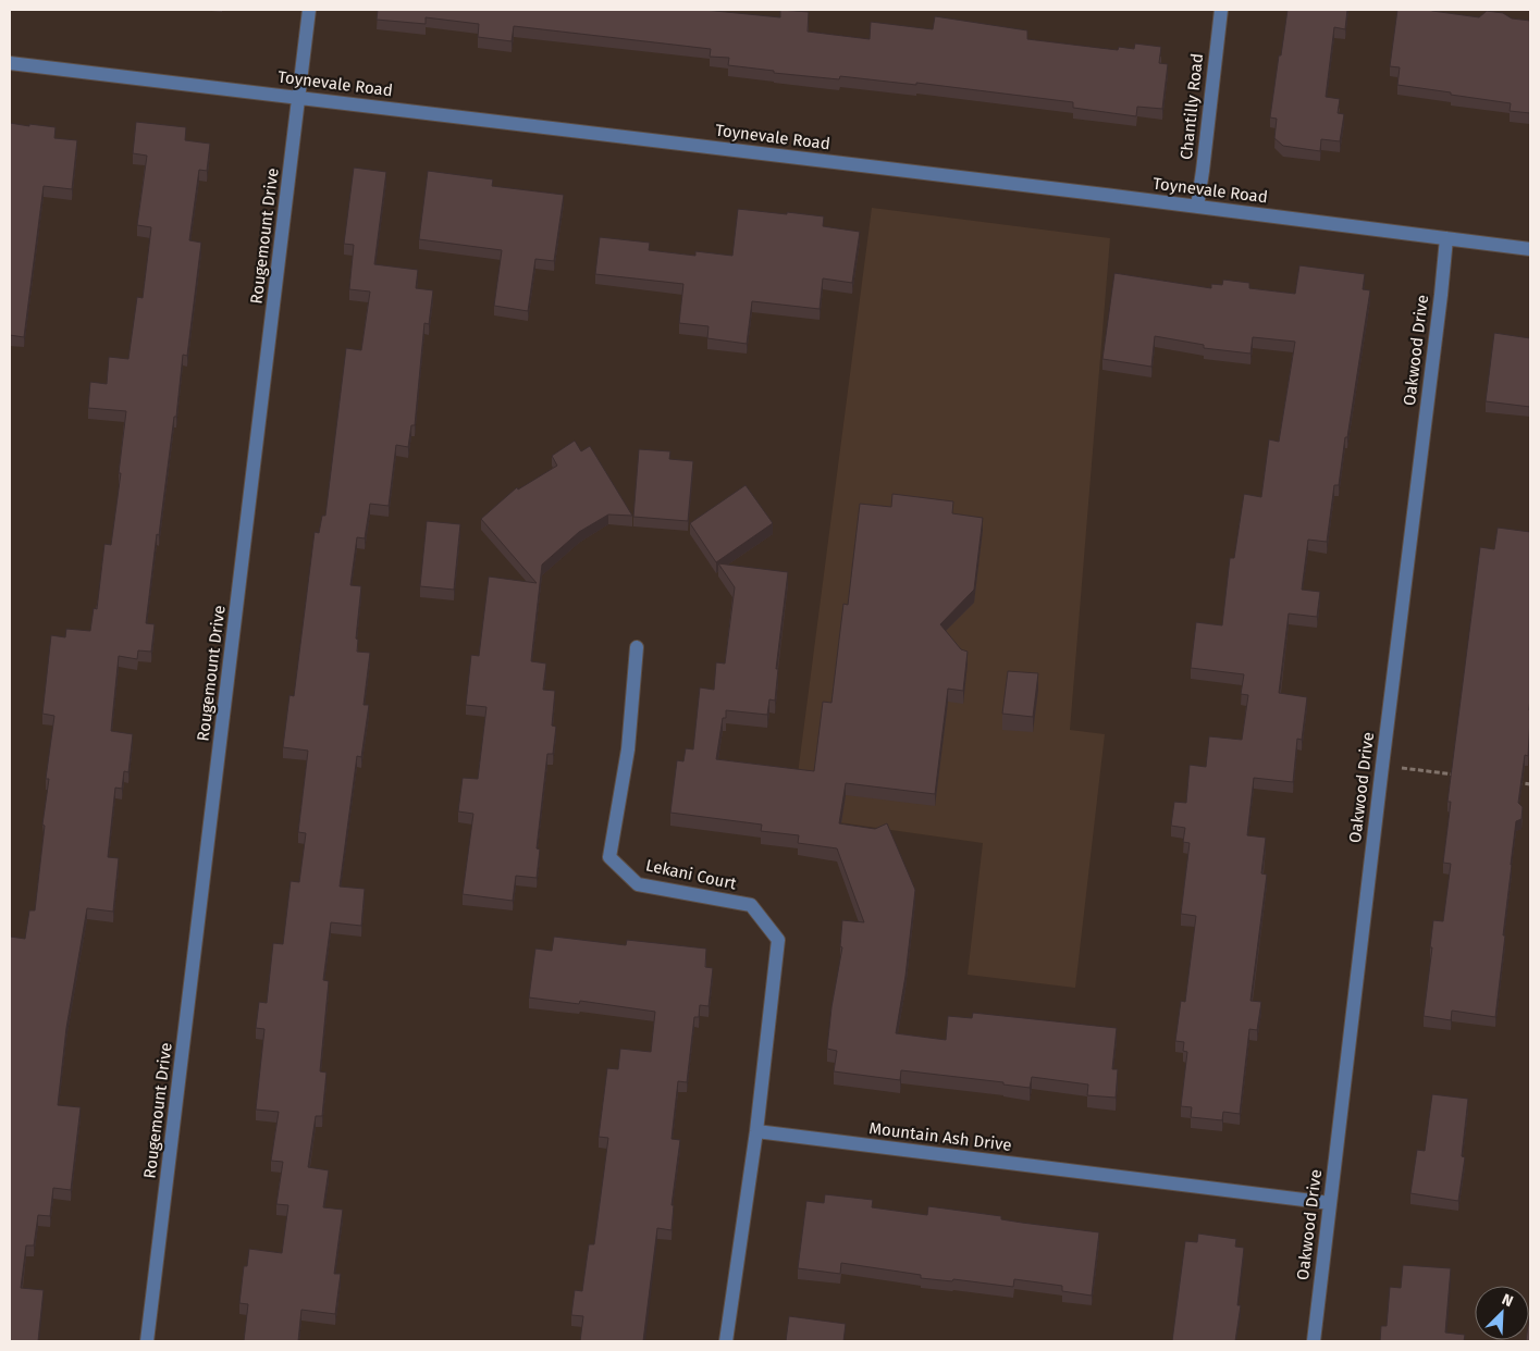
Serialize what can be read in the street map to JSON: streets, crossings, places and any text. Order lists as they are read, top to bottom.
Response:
{
  "streets": {
    "street": [
      "Toynevale Road",
      "Chantilly Road",
      "Rougemount Drive",
      "Oakwood Drive",
      "Lekani Court",
      "Mountain Ash Drive"
    ]
  },
  "crossings": [
    ["Toynevale Road", "Chantilly Road"],
    ["Toynevale Road", "Rougemount Drive"],
    ["Toynevale Road", "Oakwood Drive"],
    ["Oakwood Drive", "Mountain Ash Drive"],
    ["Lekani Court", "Mountain Ash Drive"]
  ],
  "north": "top right"
}
